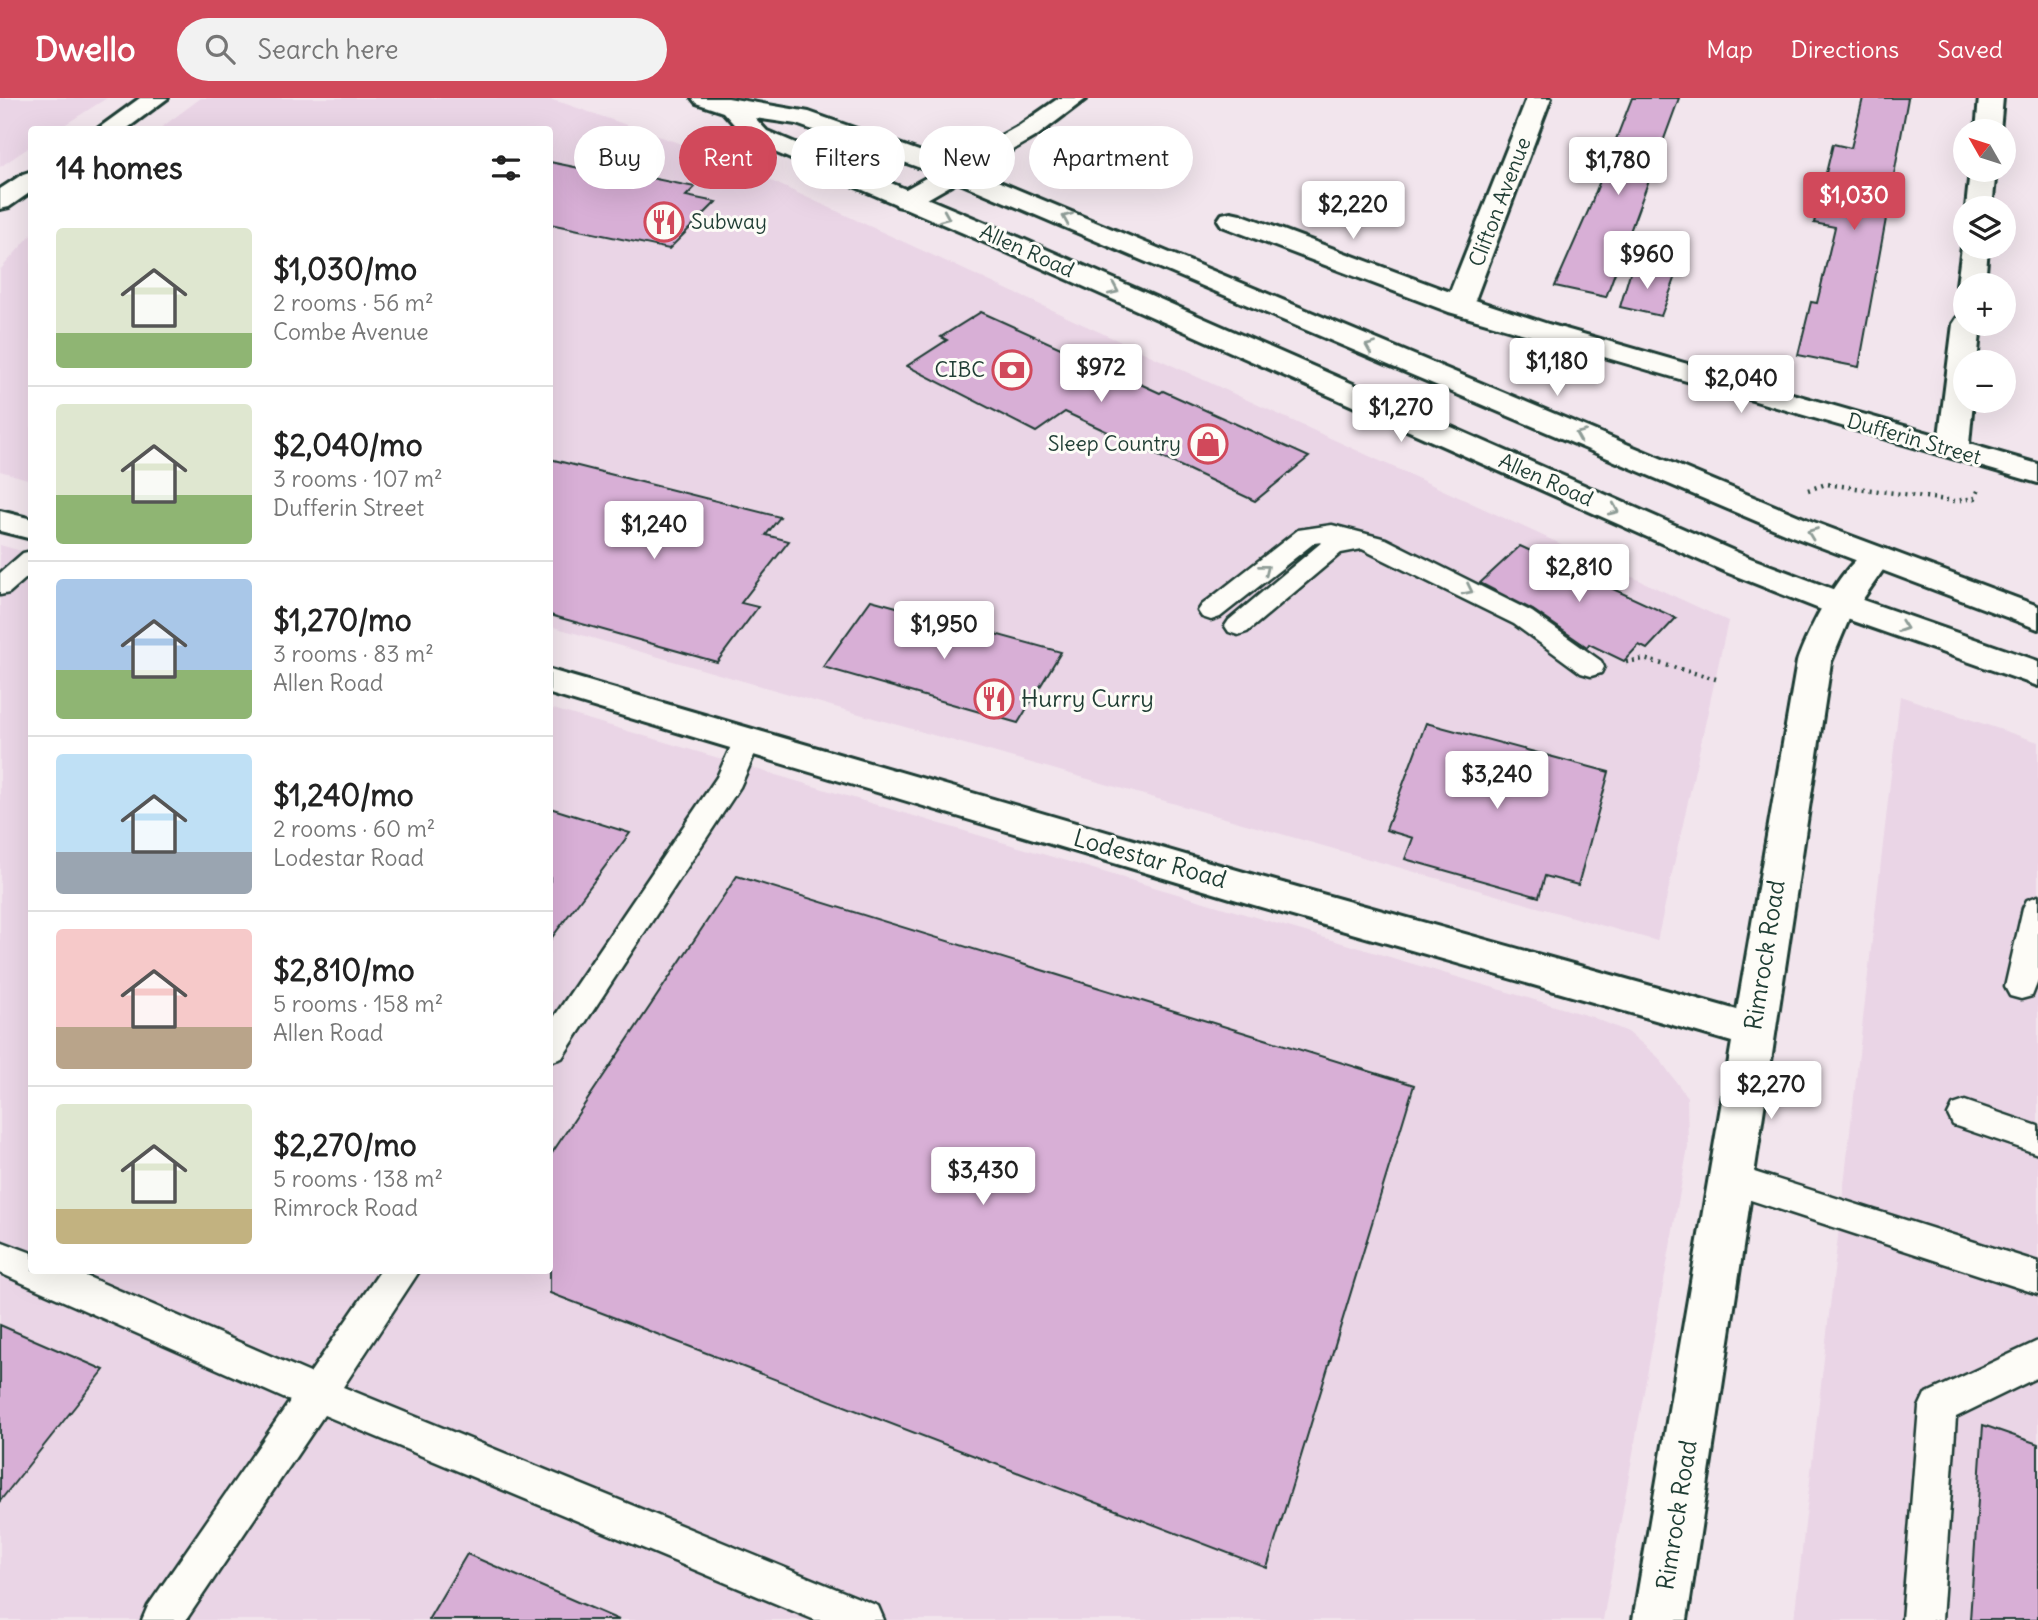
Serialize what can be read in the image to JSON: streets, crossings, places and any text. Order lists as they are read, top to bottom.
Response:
{
  "streets": {
    "street": [
      "Clifton Avenue",
      "Allen Road",
      "Dufferin Street",
      "Lodestar Road",
      "Rimrock Road"
    ]
  },
  "crossings": [
    ["Clifton Avenue", "Dufferin Street"],
    ["Allen Road", "Rimrock Road"],
    ["Lodestar Road", "Rimrock Road"]
  ],
  "places": {
    "restaurant": ["Subway", "Hurry Curry"],
    "bank": ["CIBC"],
    "shop": ["Sleep Country"]
  },
  "north": "top left",
  "page": {
    "header": "Dwello",
    "search": "Search here",
    "nav": ["Map", "Directions", "Saved"],
    "map_buttons": ["+", "−"],
    "chip": [
      "Buy",
      "Rent",
      "Filters",
      "New",
      "Apartment"
    ],
    "heading": "14 homes",
    "price": [
      "$1,780",
      "$1,030",
      "$2,220",
      "$960",
      "$1,180",
      "$972",
      "$2,040",
      "$1,270",
      "$1,240",
      "$2,810",
      "$1,950",
      "$3,240",
      "$2,270",
      "$3,430"
    ],
    "list": [
      {
        "name": "$1,030/mo",
        "note": "2 rooms · 56 m² · Combe Avenue"
      },
      {
        "name": "$2,040/mo",
        "note": "3 rooms · 107 m² · Dufferin Street"
      },
      {
        "name": "$1,270/mo",
        "note": "3 rooms · 83 m² · Allen Road"
      },
      {
        "name": "$1,240/mo",
        "note": "2 rooms · 60 m² · Lodestar Road"
      },
      {
        "name": "$2,810/mo",
        "note": "5 rooms · 158 m² · Allen Road"
      },
      {
        "name": "$2,270/mo",
        "note": "5 rooms · 138 m² · Rimrock Road"
      }
    ]
  }
}
